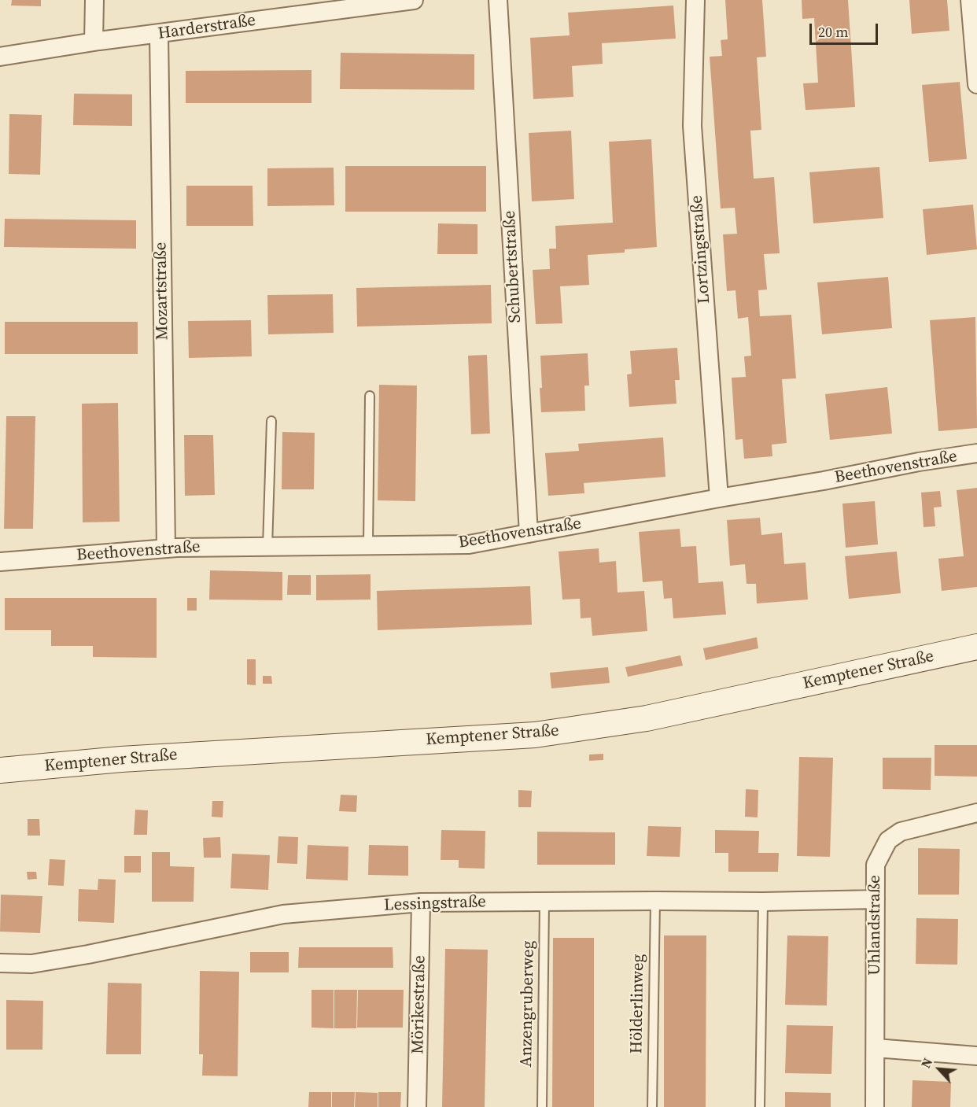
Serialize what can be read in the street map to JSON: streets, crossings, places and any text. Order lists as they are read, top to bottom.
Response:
{
  "streets": {
    "main road": ["Kemptener Straße"],
    "street": [
      "Harderstraße",
      "Lortzingstraße",
      "Schubertstraße",
      "Mozartstraße",
      "Beethovenstraße",
      "Lessingstraße",
      "Uhlandstraße",
      "Mörikestraße"
    ],
    "lane": ["Anzengruberweg", "Hölderlinweg"]
  },
  "crossings": [
    ["Harderstraße", "Mozartstraße"],
    ["Lortzingstraße", "Beethovenstraße"],
    ["Schubertstraße", "Beethovenstraße"],
    ["Mozartstraße", "Beethovenstraße"],
    ["Lessingstraße", "Uhlandstraße"],
    ["Lessingstraße", "Anzengruberweg"],
    ["Lessingstraße", "Hölderlinweg"],
    ["Lessingstraße", "Mörikestraße"]
  ],
  "scale_bar": "20 m",
  "north": "top left"
}
